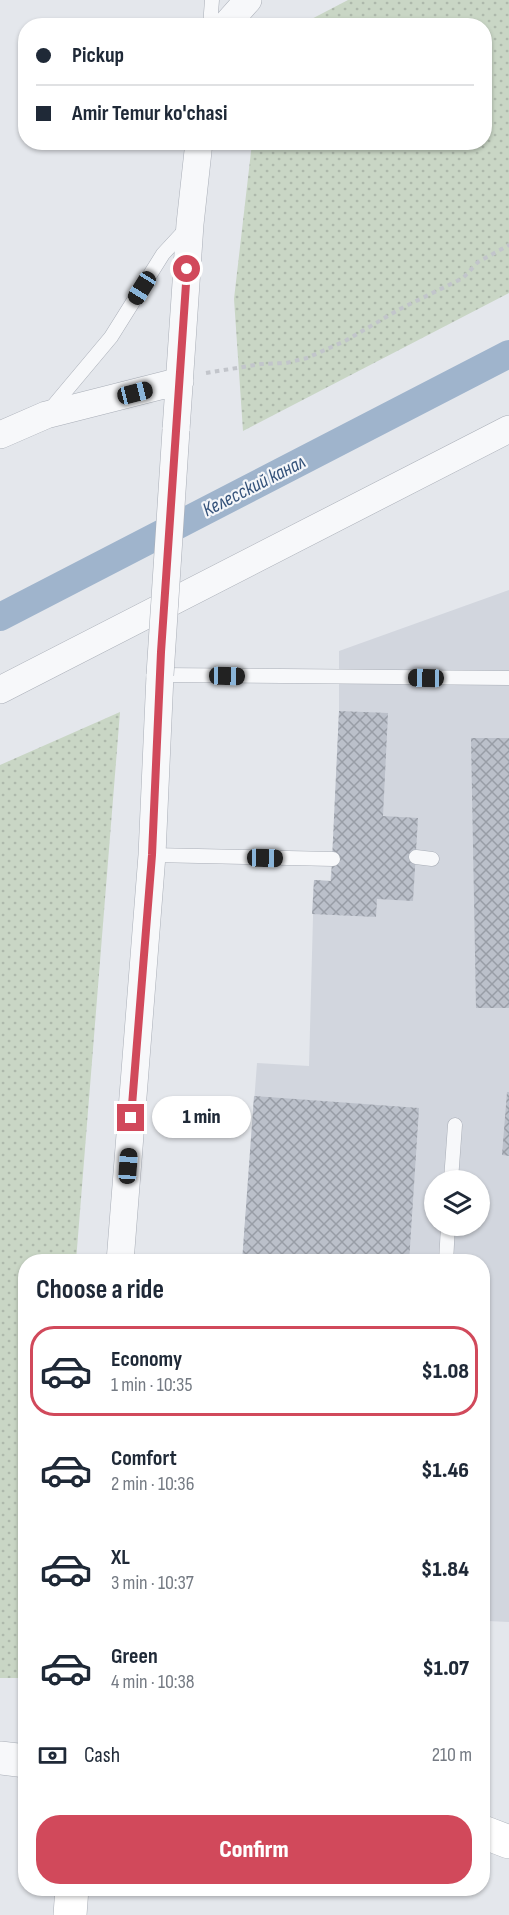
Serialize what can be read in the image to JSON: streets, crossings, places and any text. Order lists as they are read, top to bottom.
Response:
{
  "water": ["Келесский канал"],
  "page": {
    "banner": ["Pickup", "Amir Temur ko'chasi"],
    "bubble": "1 min",
    "heading": "Choose a ride",
    "list": [
      {
        "name": "Economy",
        "note": "1 min · 10:35",
        "value": "$1.08"
      },
      {
        "name": "Comfort",
        "note": "2 min · 10:36",
        "value": "$1.46"
      },
      {
        "name": "XL",
        "note": "3 min · 10:37",
        "value": "$1.84"
      },
      {
        "name": "Green",
        "note": "4 min · 10:38",
        "value": "$1.07"
      }
    ],
    "pay": ["Cash", "210 m"],
    "buttons": "Confirm"
  }
}
